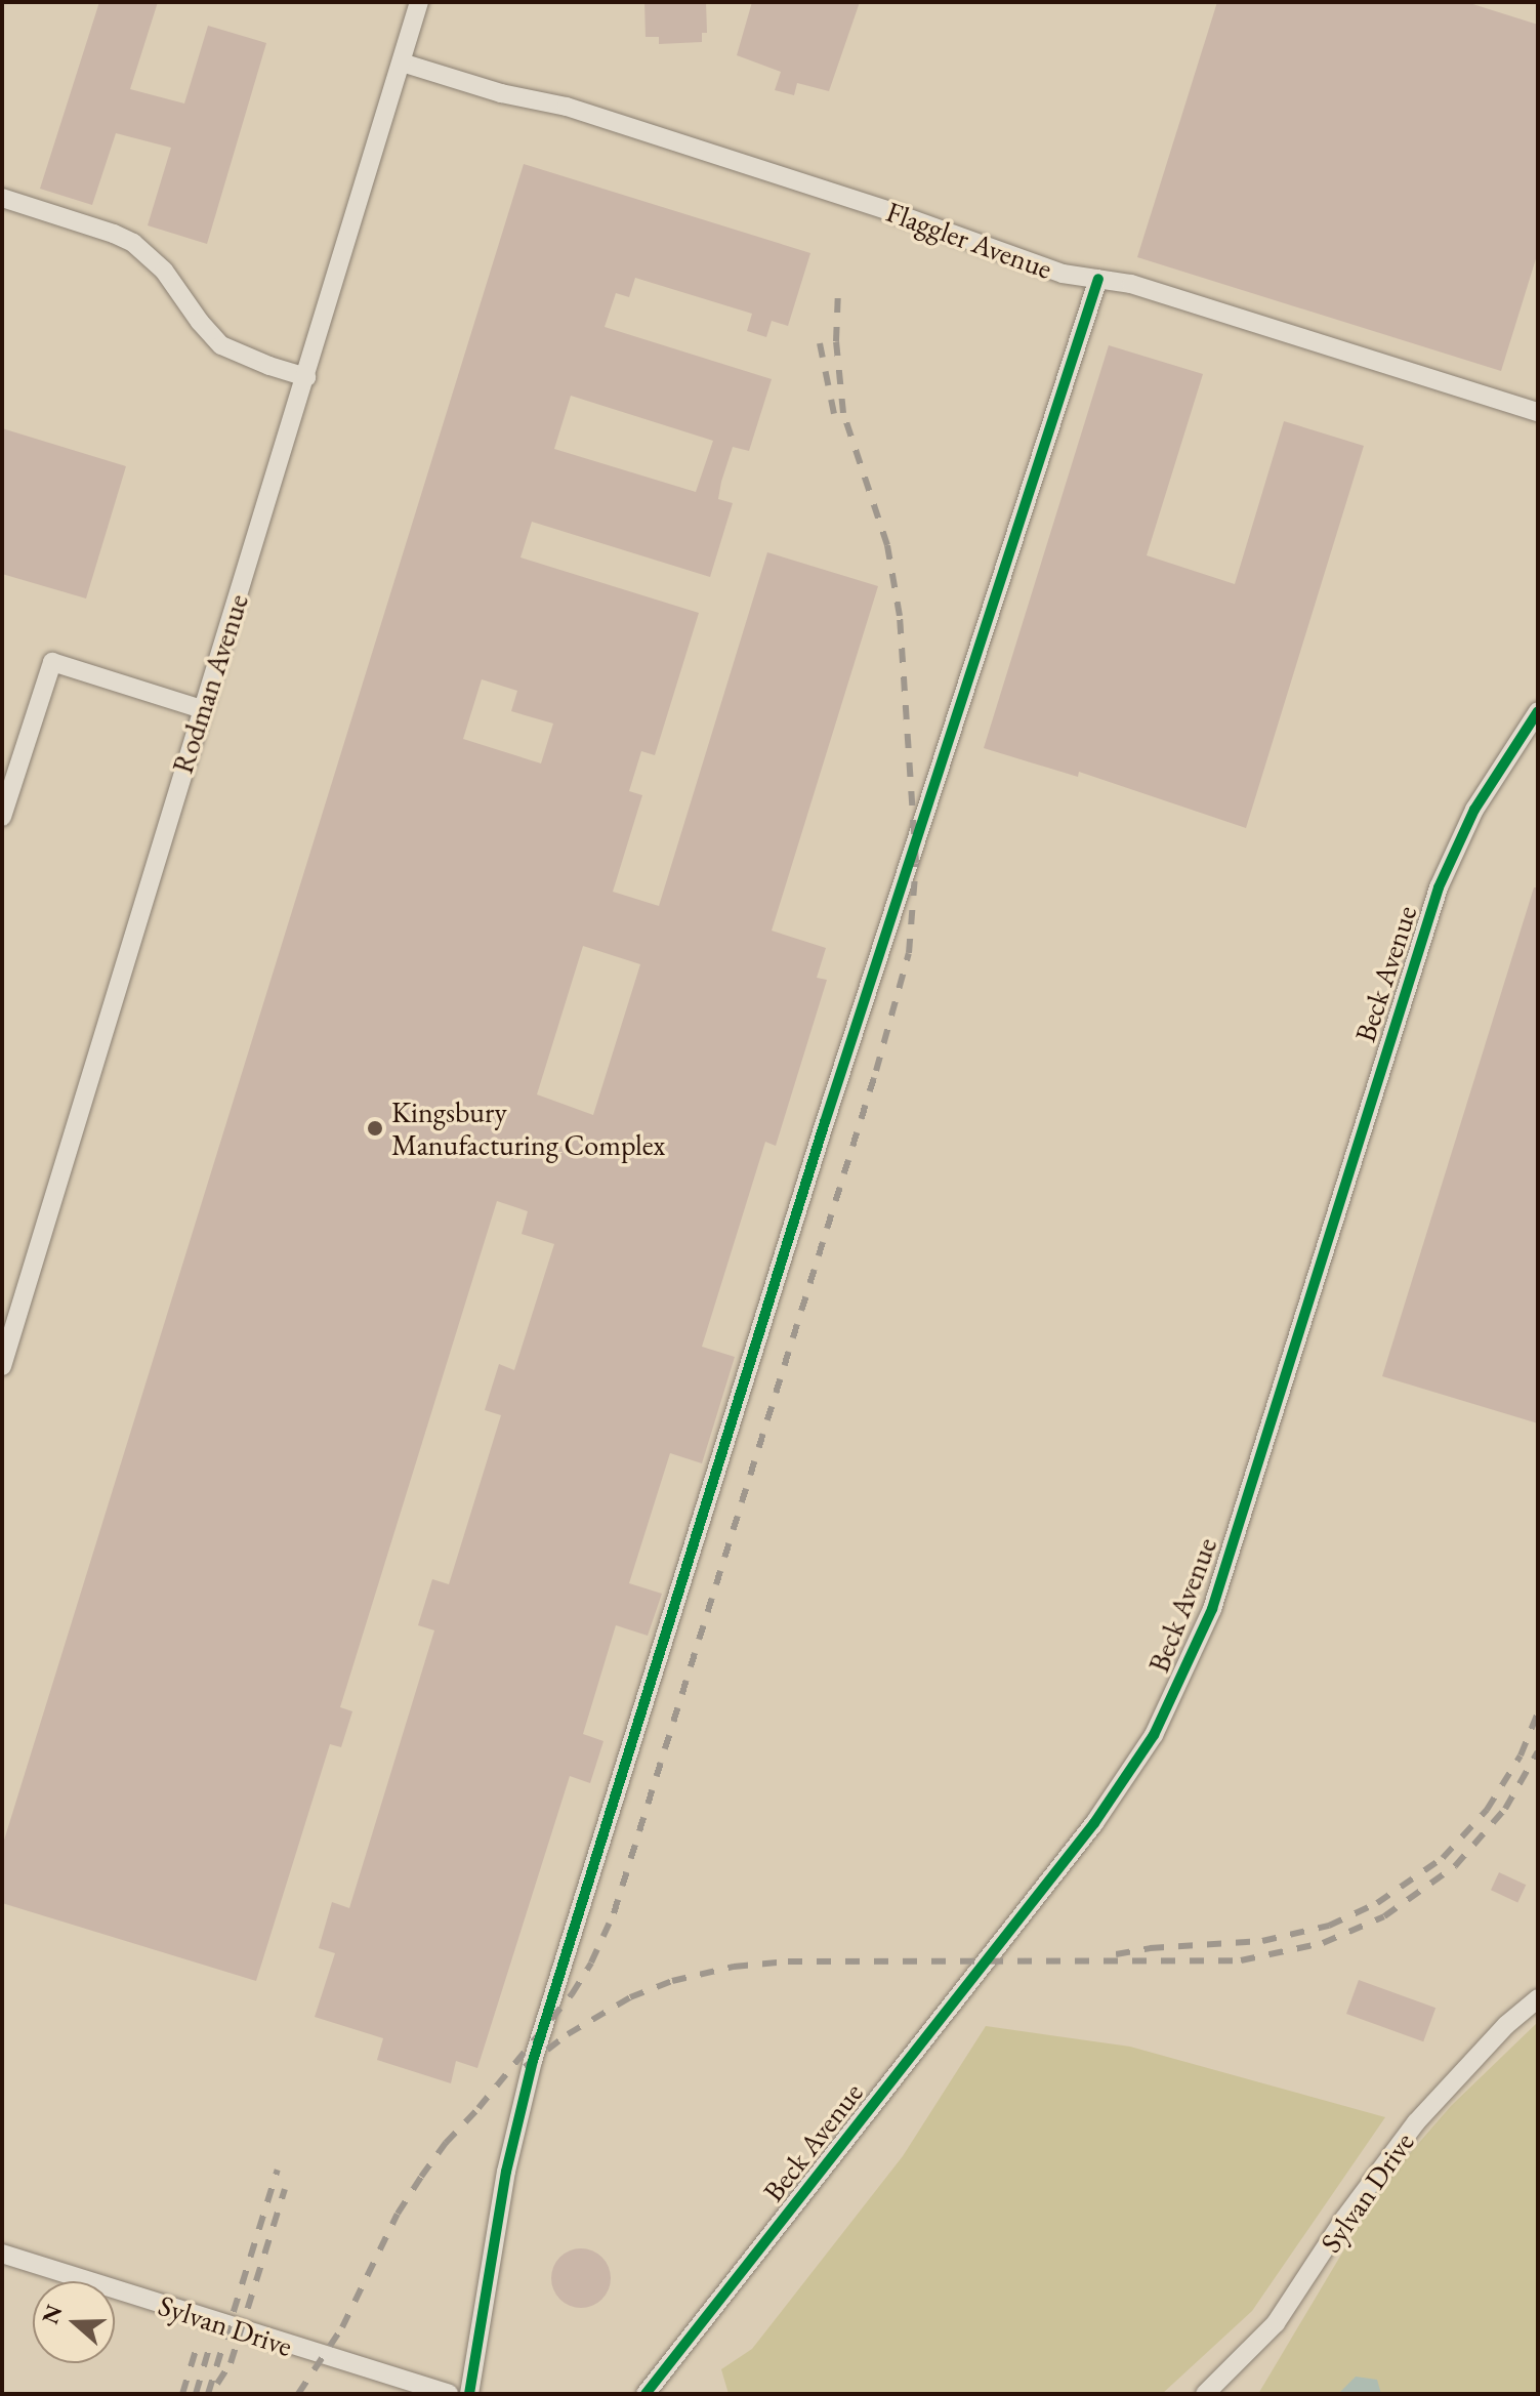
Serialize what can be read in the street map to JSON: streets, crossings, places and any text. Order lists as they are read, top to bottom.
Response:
{
  "streets": {
    "street": [
      "Flaggler Avenue",
      "Rodman Avenue",
      "Beck Avenue",
      "Sylvan Drive"
    ]
  },
  "crossings": [
    ["Flaggler Avenue", "Rodman Avenue"]
  ],
  "places": ["Kingsbury Manufacturing Complex"],
  "north": "left"
}
